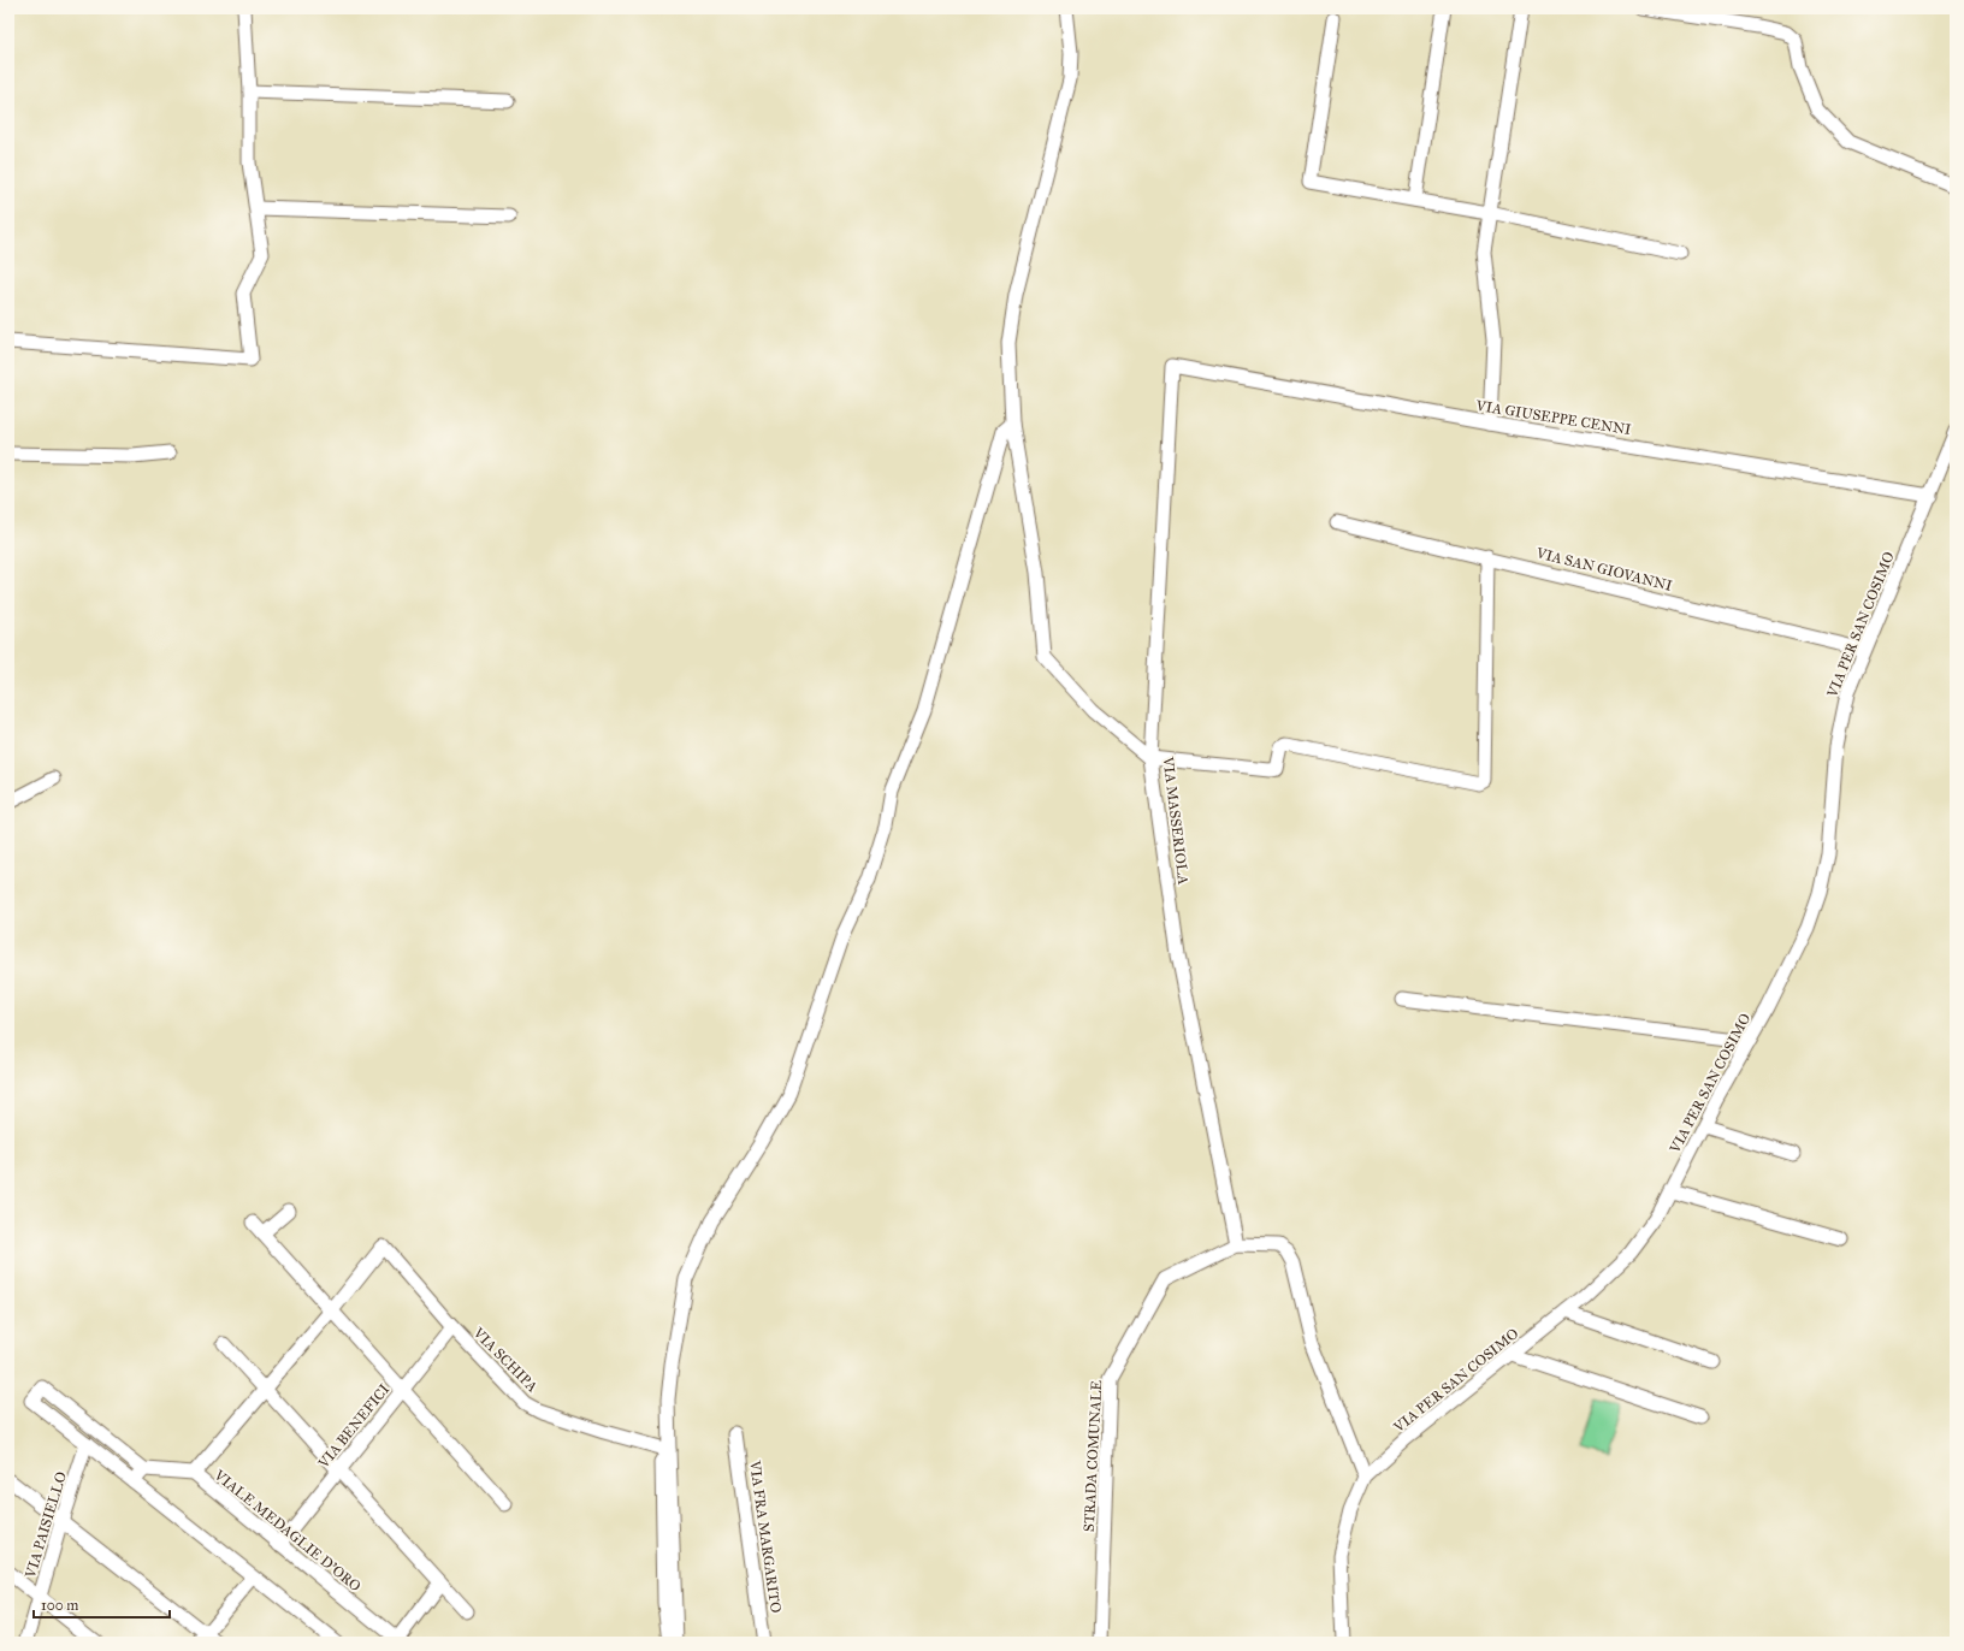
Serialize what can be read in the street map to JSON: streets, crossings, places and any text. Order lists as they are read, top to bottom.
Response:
{
  "streets": {
    "street": [
      "VIA GIUSEPPE CENNI",
      "VIA SAN GIOVANNI",
      "VIA PER SAN COSIMO",
      "VIA MASSERIOLA",
      "VIA SCHIPA",
      "VIA BENEFICI",
      "STRADA COMUNALE",
      "VIA PAISIELLO",
      "VIALE MEDAGLIE D'ORO",
      "VIA FRA MARGARITO"
    ]
  },
  "crossings": [
    ["VIA GIUSEPPE CENNI", "VIA PER SAN COSIMO"],
    ["VIA GIUSEPPE CENNI", "VIA MASSERIOLA"],
    ["VIA SAN GIOVANNI", "VIA PER SAN COSIMO"],
    ["VIA PER SAN COSIMO", "STRADA COMUNALE"],
    ["VIA MASSERIOLA", "STRADA COMUNALE"],
    ["VIA SCHIPA", "VIA BENEFICI"],
    ["VIA BENEFICI", "VIALE MEDAGLIE D'ORO"]
  ],
  "scale_bar": "100 m"
}
